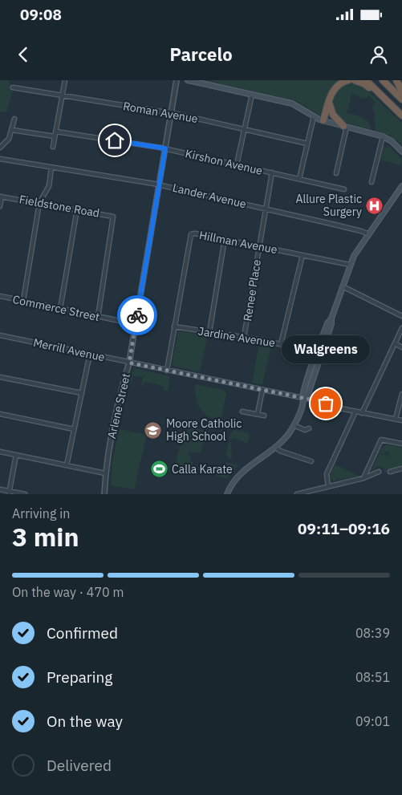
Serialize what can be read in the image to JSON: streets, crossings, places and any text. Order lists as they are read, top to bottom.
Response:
{
  "streets": {
    "street": [
      "Roman Avenue",
      "Kirshon Avenue",
      "Lander Avenue",
      "Fieldstone Road",
      "Hillman Avenue",
      "Renee Place",
      "Commerce Street",
      "Jardine Avenue",
      "Merrill Avenue",
      "Arlene Street"
    ]
  },
  "crossings": [
    ["Roman Avenue", "Arlene Street"],
    ["Kirshon Avenue", "Renee Place"],
    ["Kirshon Avenue", "Arlene Street"],
    ["Lander Avenue", "Renee Place"],
    ["Lander Avenue", "Arlene Street"],
    ["Fieldstone Road", "Commerce Street"],
    ["Hillman Avenue", "Renee Place"],
    ["Hillman Avenue", "Jardine Avenue"],
    ["Hillman Avenue", "Merrill Avenue"],
    ["Renee Place", "Jardine Avenue"],
    ["Commerce Street", "Arlene Street"],
    ["Merrill Avenue", "Arlene Street"]
  ],
  "places": {
    "hospital": ["Allure Plastic Surgery"],
    "other": ["Walgreens"],
    "school or university": ["Moore Catholic High School"],
    "sports": ["Calla Karate"]
  },
  "page": {
    "status": "09:08",
    "header": "Parcelo",
    "bubble": "Walgreens",
    "heading": ["3 min", "Arriving in", "09:11–09:16"],
    "bar": "On the way · 470 m",
    "list": [
      ["Confirmed", "08:39"],
      ["Preparing", "08:51"],
      ["On the way", "09:01"],
      "Delivered"
    ]
  }
}
